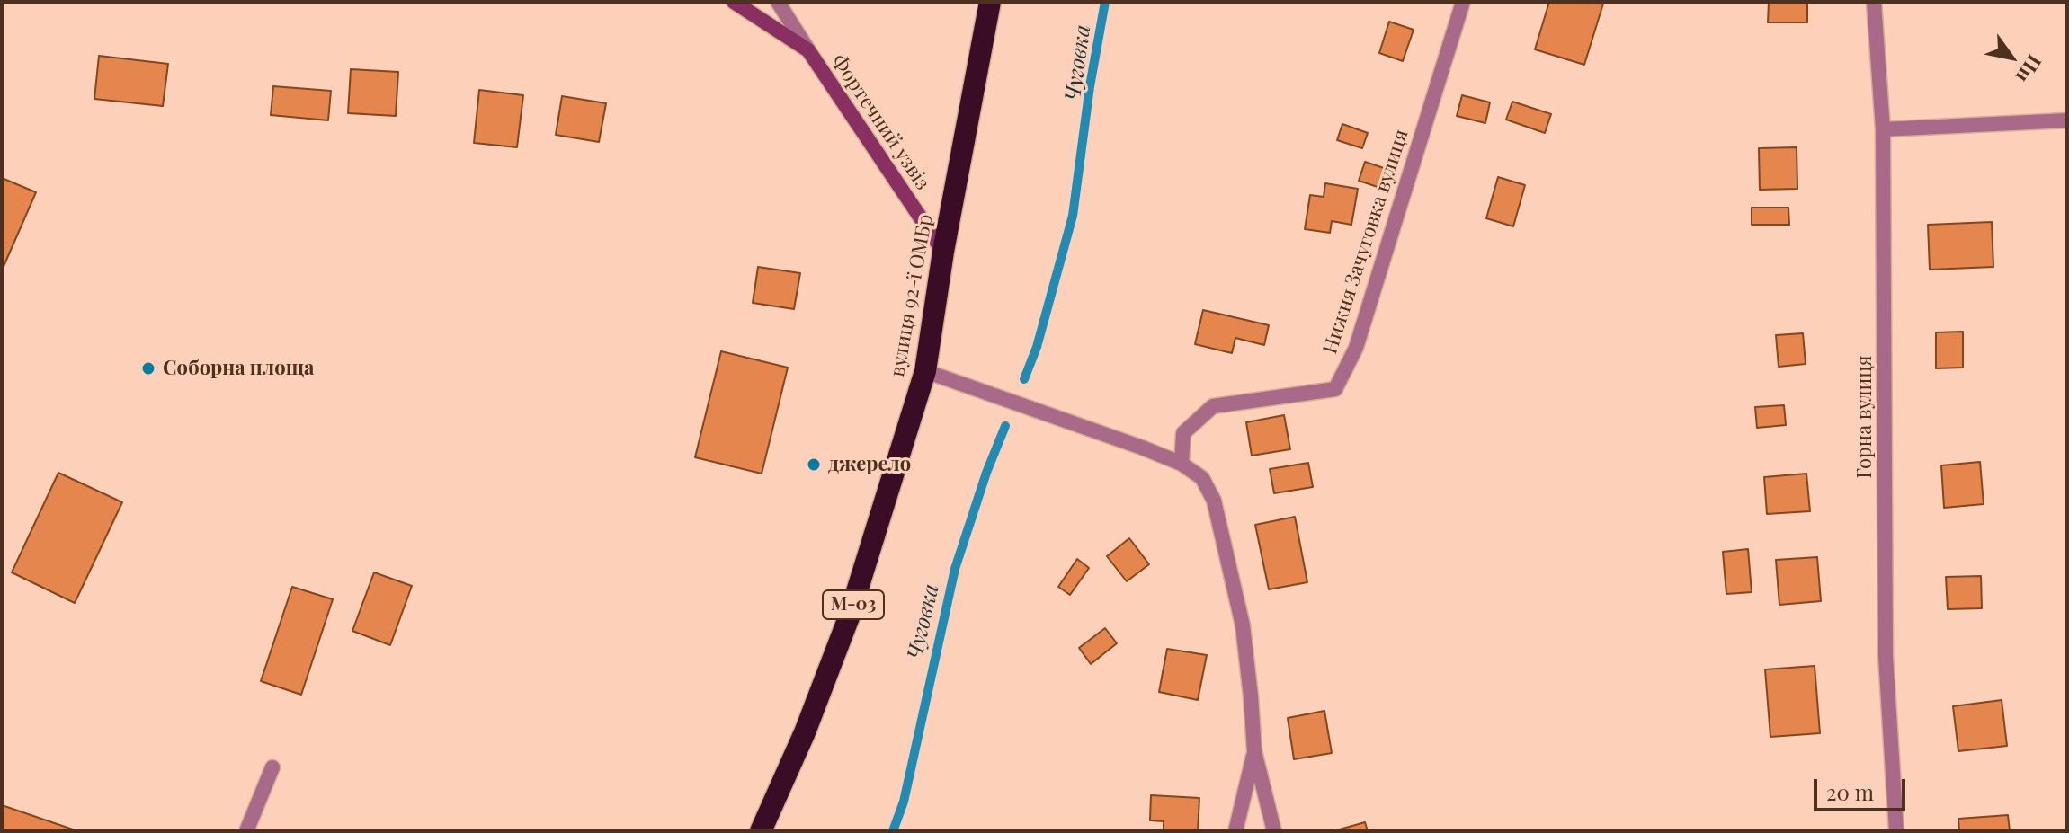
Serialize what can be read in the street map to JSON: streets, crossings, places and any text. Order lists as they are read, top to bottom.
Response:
{
  "streets": {
    "highway": ["вулиця 92-ї ОМБр", "М-03"],
    "street": ["Фортечний узвіз", "Нижня Зачуговка вулиця", "Горна вулиця"]
  },
  "crossings": [
    ["Фортечний узвіз", "вулиця 92-ї ОМБр"]
  ],
  "water": ["Чуговка"],
  "places": ["Соборна площа", "джерело"],
  "scale_bar": "20 m",
  "north": "bottom right"
}
